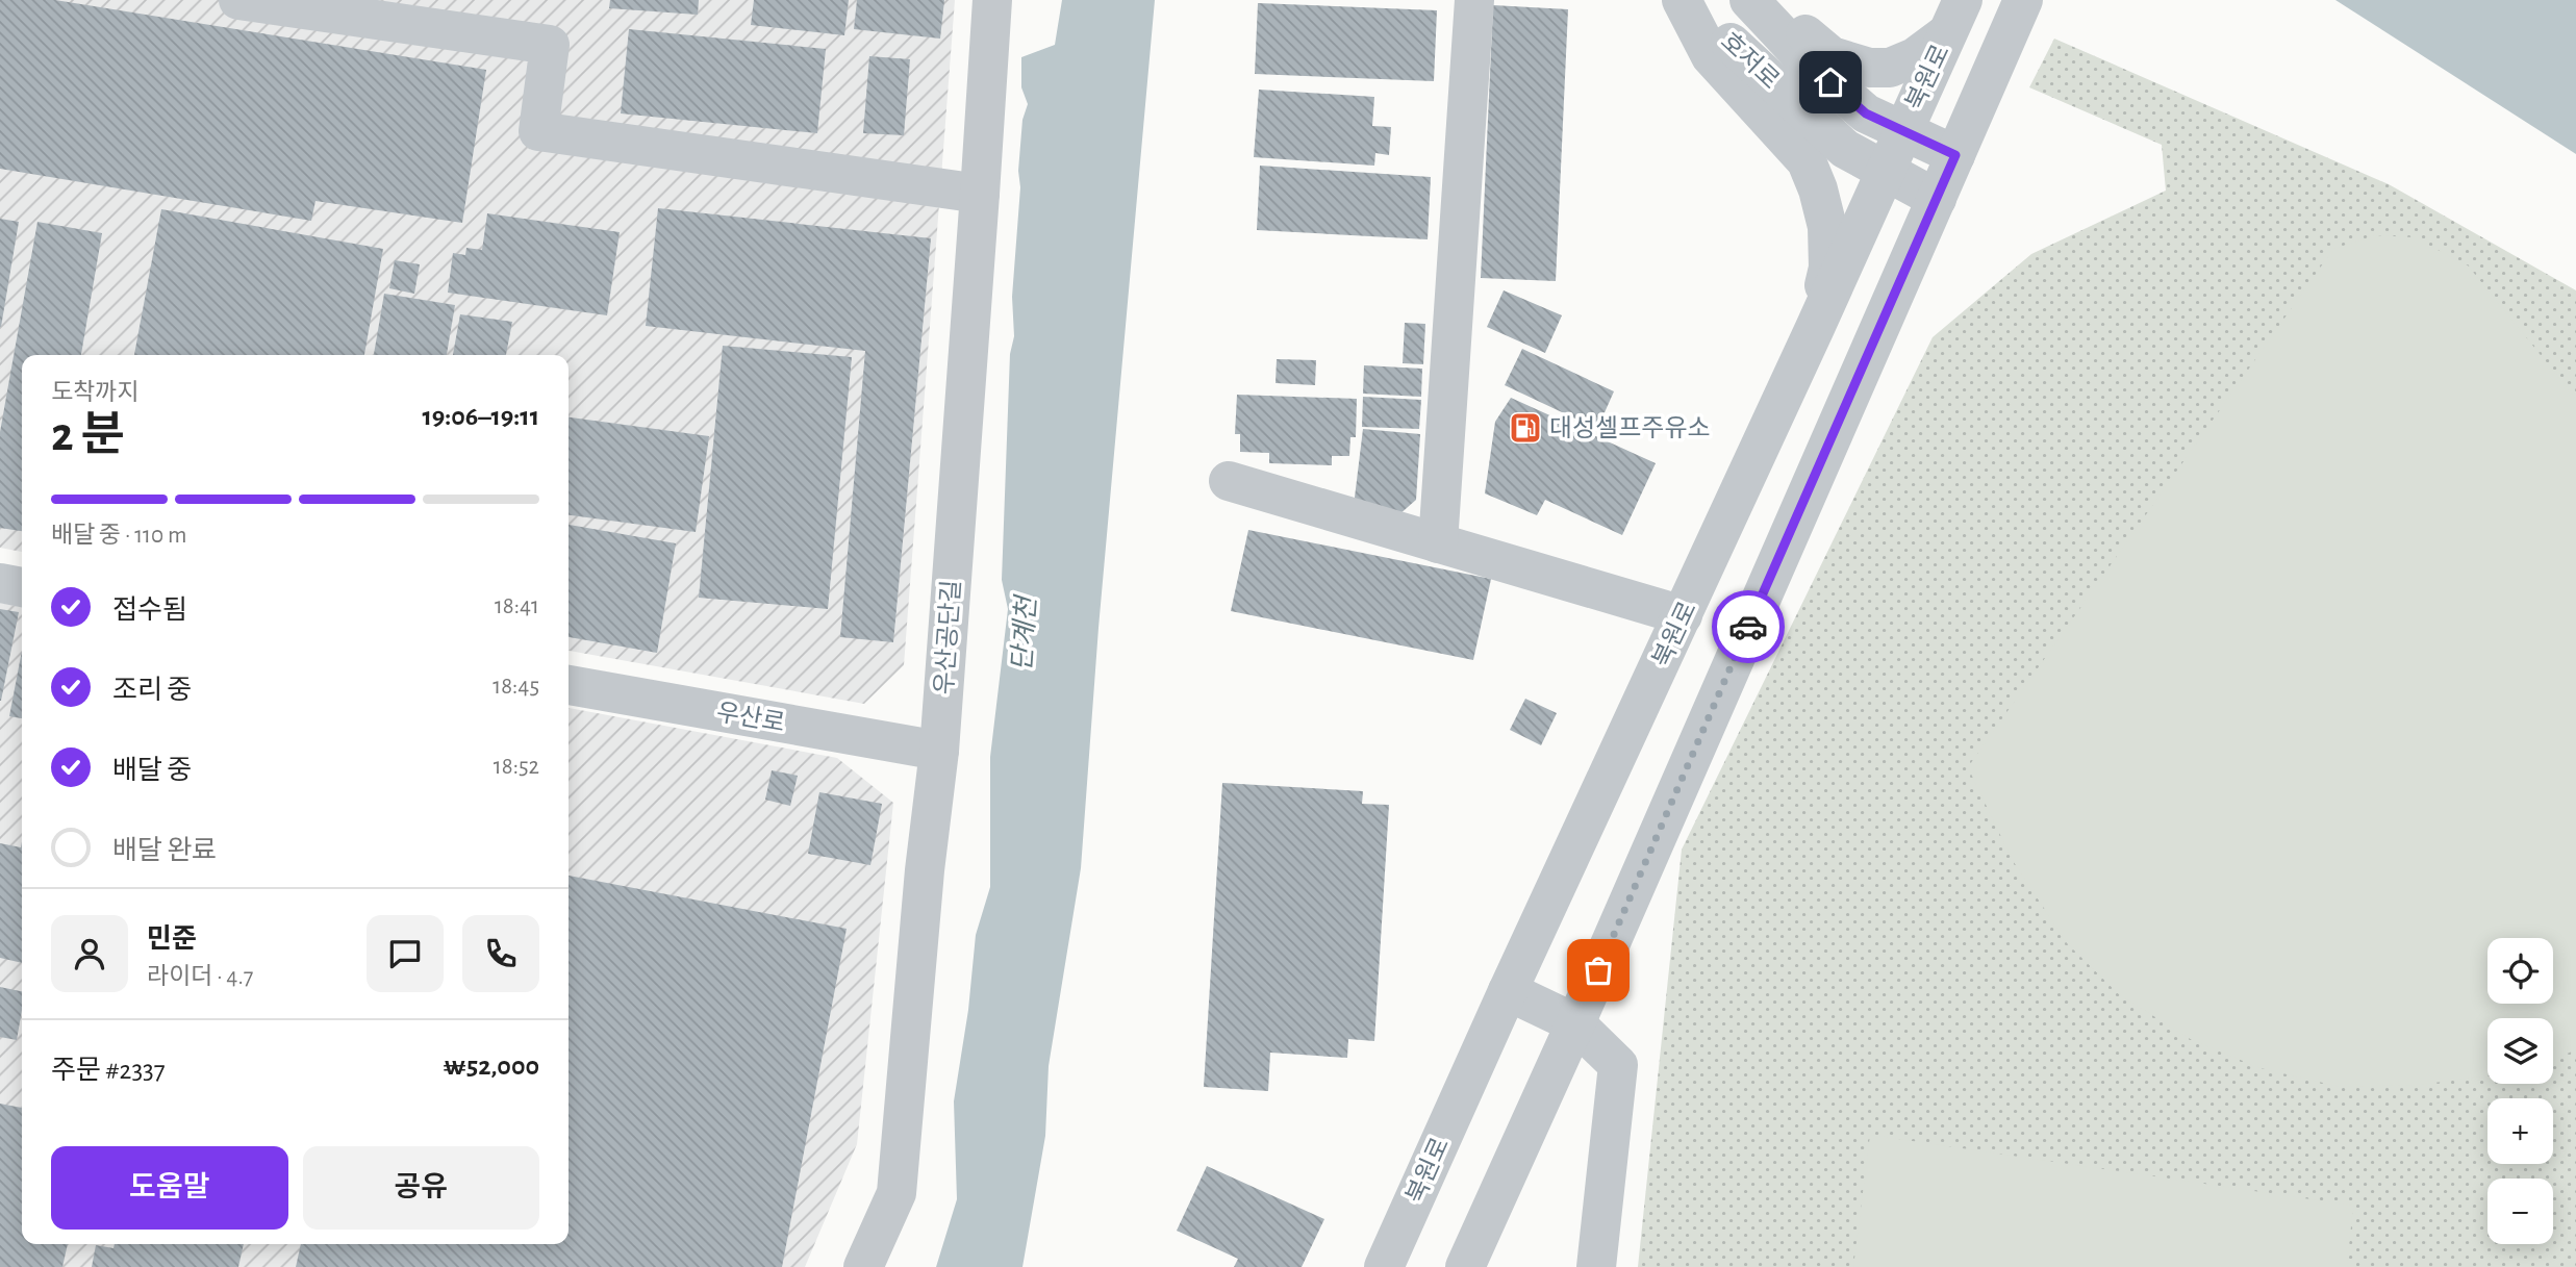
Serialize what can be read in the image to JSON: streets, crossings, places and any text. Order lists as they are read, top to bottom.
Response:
{
  "streets": {
    "street": [
      "호저로",
      "북원로",
      "우산공단길",
      "우산로"
    ]
  },
  "crossings": [
    ["호저로", "북원로"],
    ["우산공단길", "우산로"]
  ],
  "water": ["단계천"],
  "places": {
    "fuel station": ["대성셀프주유소"]
  },
  "page": {
    "heading": ["2 분", "도착까지", "19:06–19:11"],
    "panel": [
      "민준",
      "라이더 · 4.7",
      "주문 #2337",
      "₩52,000"
    ],
    "bar": "배달 중 · 110 m",
    "list": [
      ["접수됨", "18:41"],
      ["조리 중", "18:45"],
      ["배달 중", "18:52"],
      "배달 완료"
    ],
    "map_buttons": ["+", "−"],
    "buttons": ["도움말", "공유"]
  }
}
